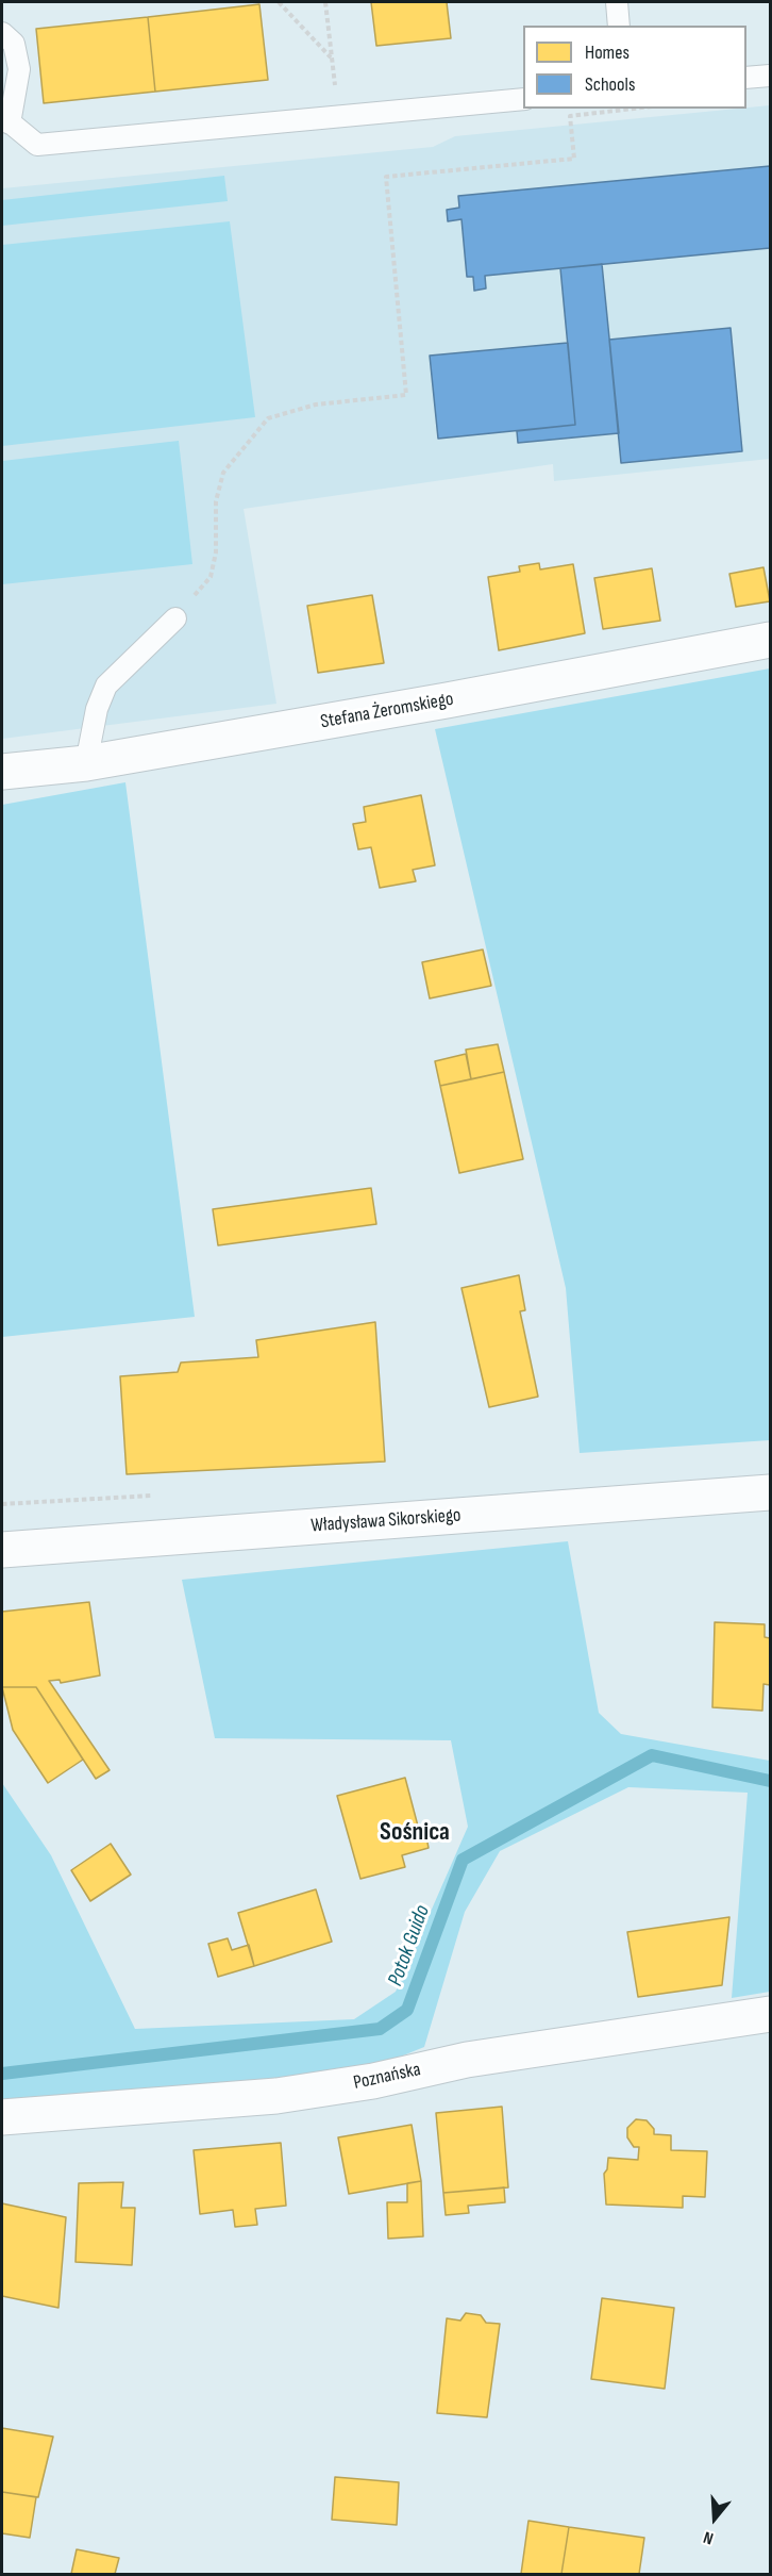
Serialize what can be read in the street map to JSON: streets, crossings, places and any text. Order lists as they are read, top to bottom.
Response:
{
  "streets": {
    "street": ["Stefana Żeromskiego", "Władysława Sikorskiego", "Poznańska"]
  },
  "districts": ["Sośnica"],
  "water": ["Potok Guido"],
  "legend": ["Homes", "Schools"],
  "north": "bottom"
}
